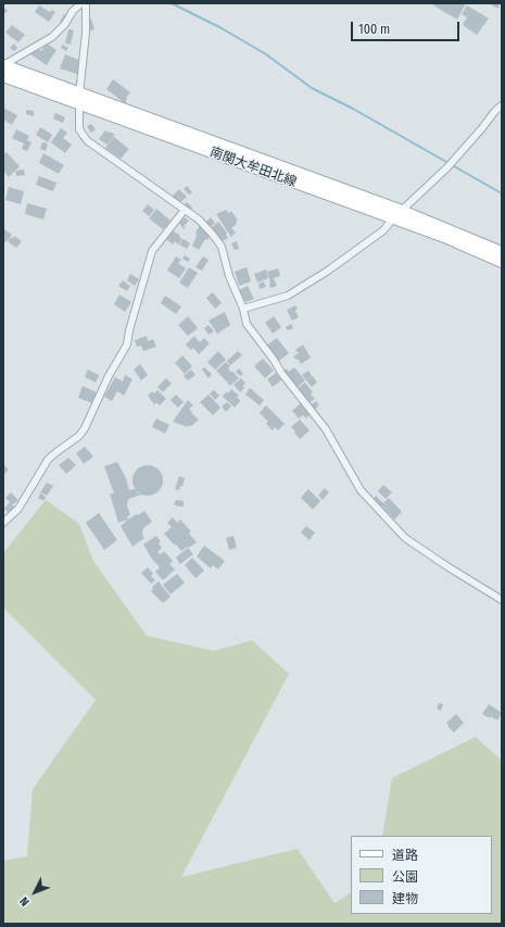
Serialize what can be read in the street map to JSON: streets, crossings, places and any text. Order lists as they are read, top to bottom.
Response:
{
  "streets": {
    "main road": ["南関大牟田北線"]
  },
  "legend": ["道路", "公園", "建物"],
  "scale_bar": "100 m",
  "north": "bottom left"
}
